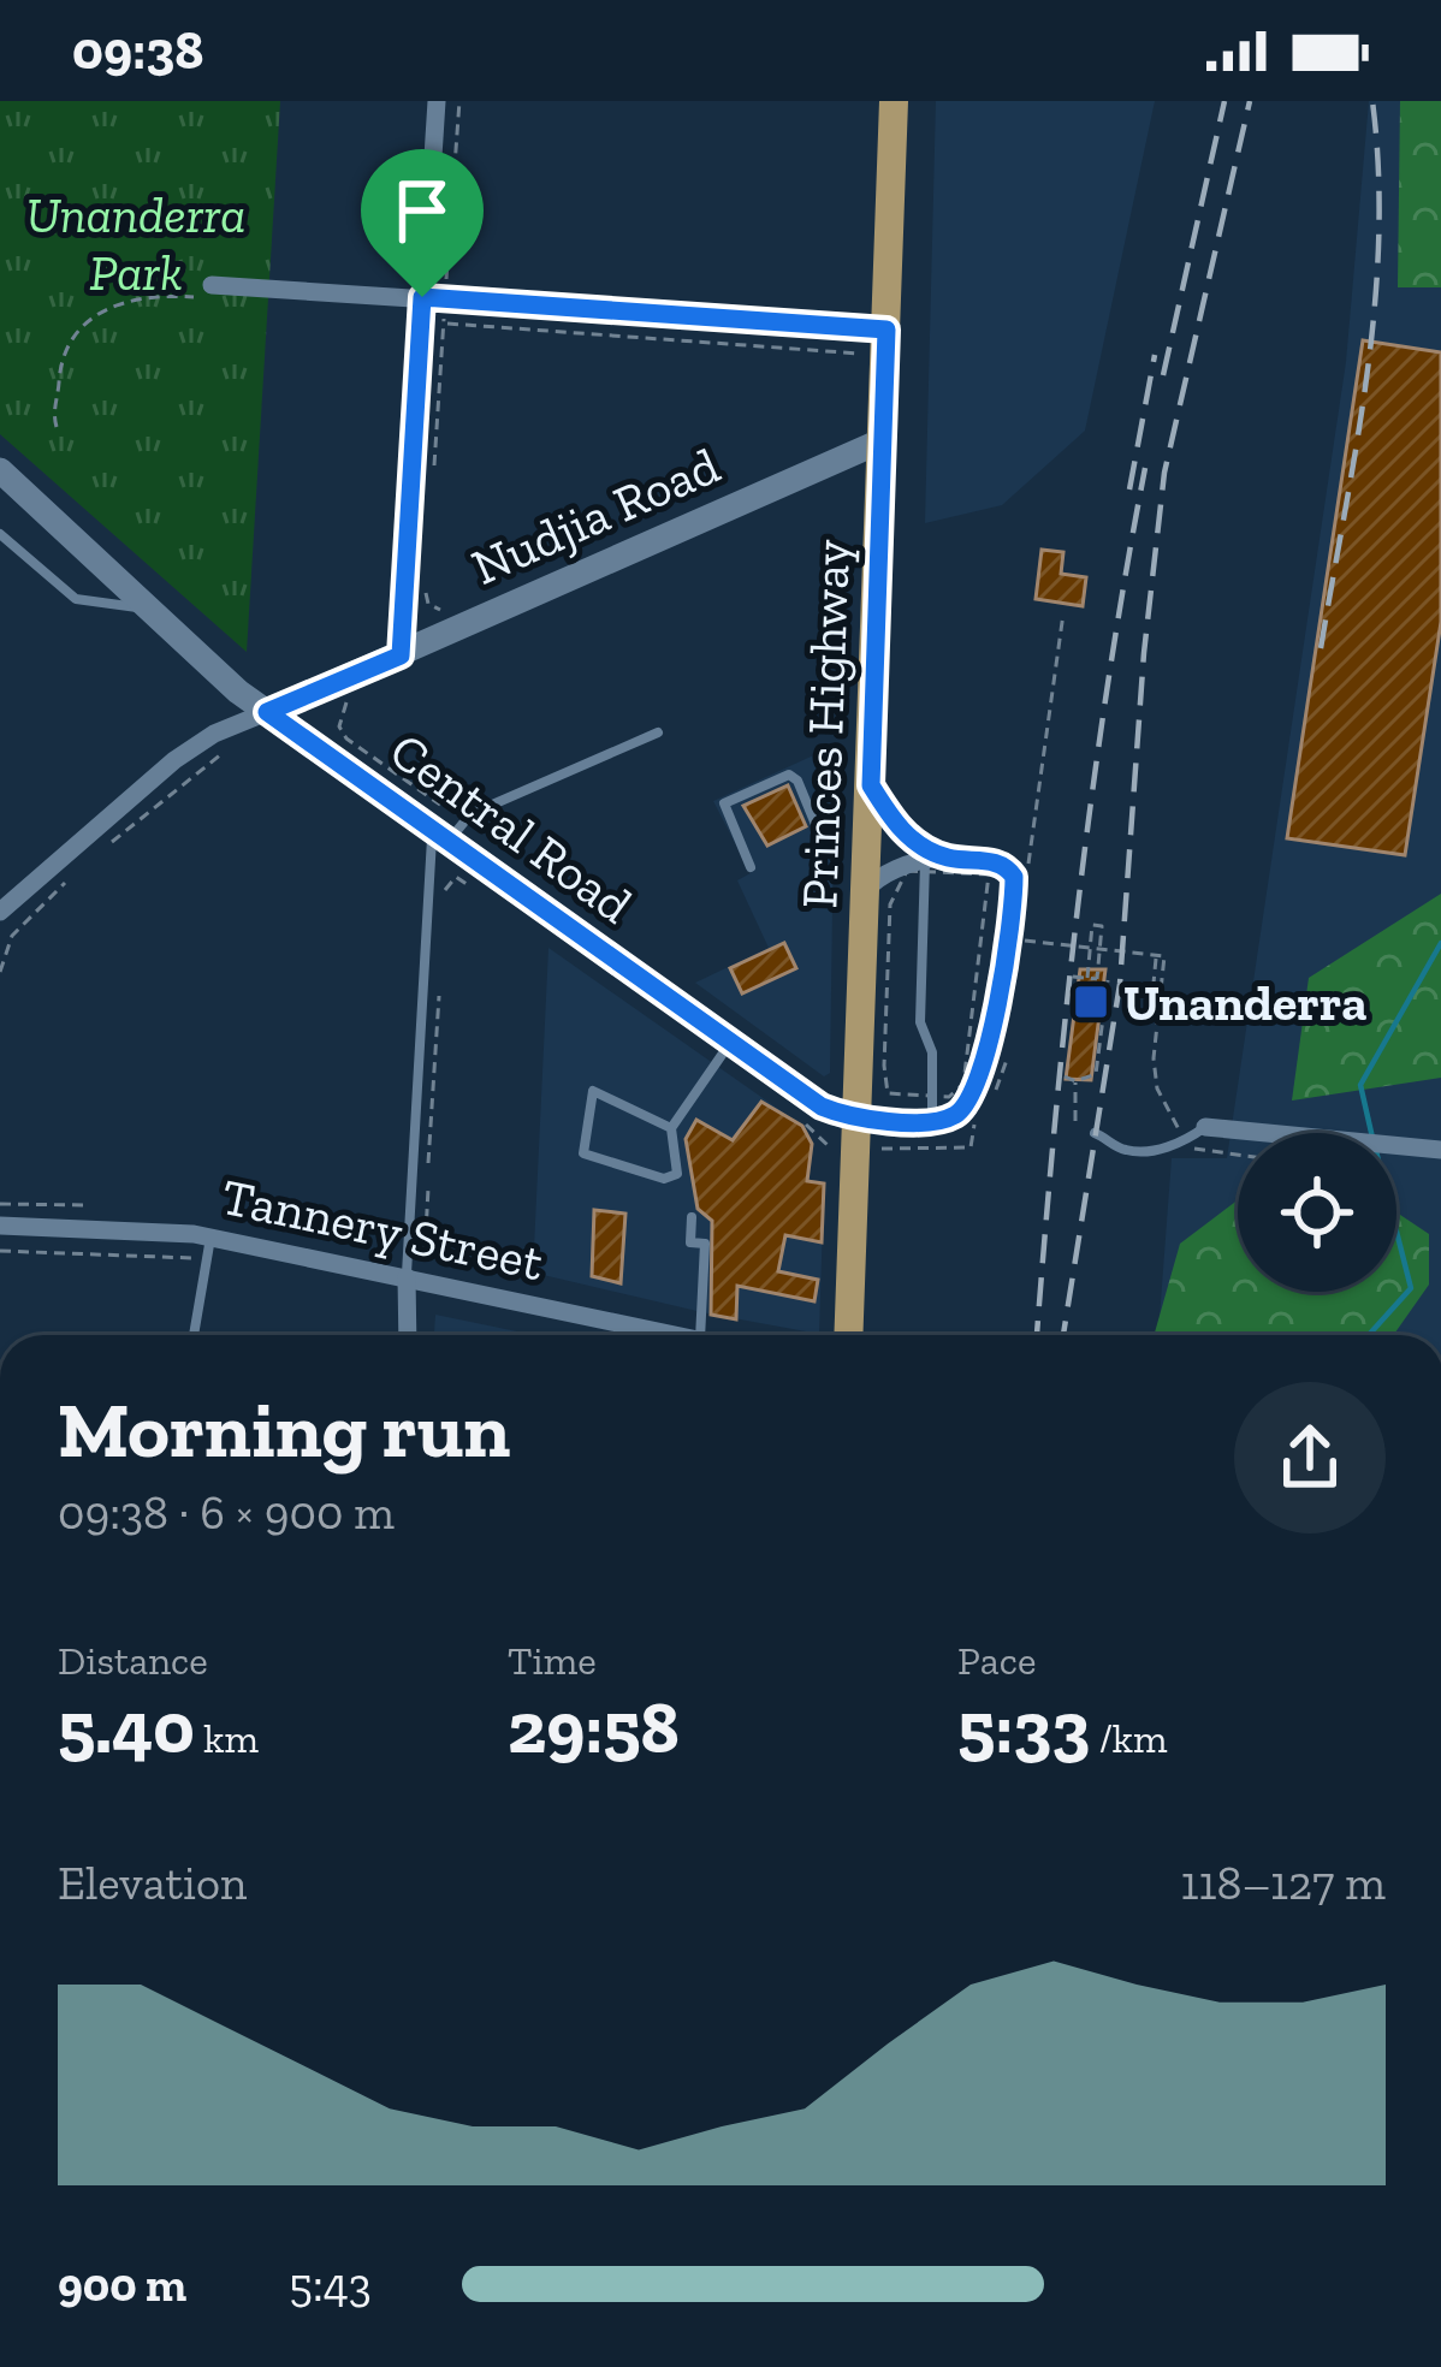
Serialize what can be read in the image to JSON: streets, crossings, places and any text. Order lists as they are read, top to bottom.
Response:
{
  "streets": {
    "main road": ["Nudjia Road", "Princes Highway", "Central Road"],
    "street": ["Tannery Street"]
  },
  "crossings": [
    ["Nudjia Road", "Princes Highway"],
    ["Nudjia Road", "Central Road"],
    ["Princes Highway", "Central Road"]
  ],
  "parks": ["Unanderra Park"],
  "places": {
    "transit": ["Unanderra"]
  },
  "page": {
    "status": "09:38",
    "heading": ["Morning run", "09:38 · 6 × 900 m"],
    "stats": [
      ["Distance", "5.40 km"],
      ["Time", "29:58"],
      ["Pace", "5:33 /km"]
    ],
    "chart": ["Elevation", "118–127 m"],
    "list": [
      {
        "name": "900 m",
        "note": "5:43"
      }
    ]
  }
}
